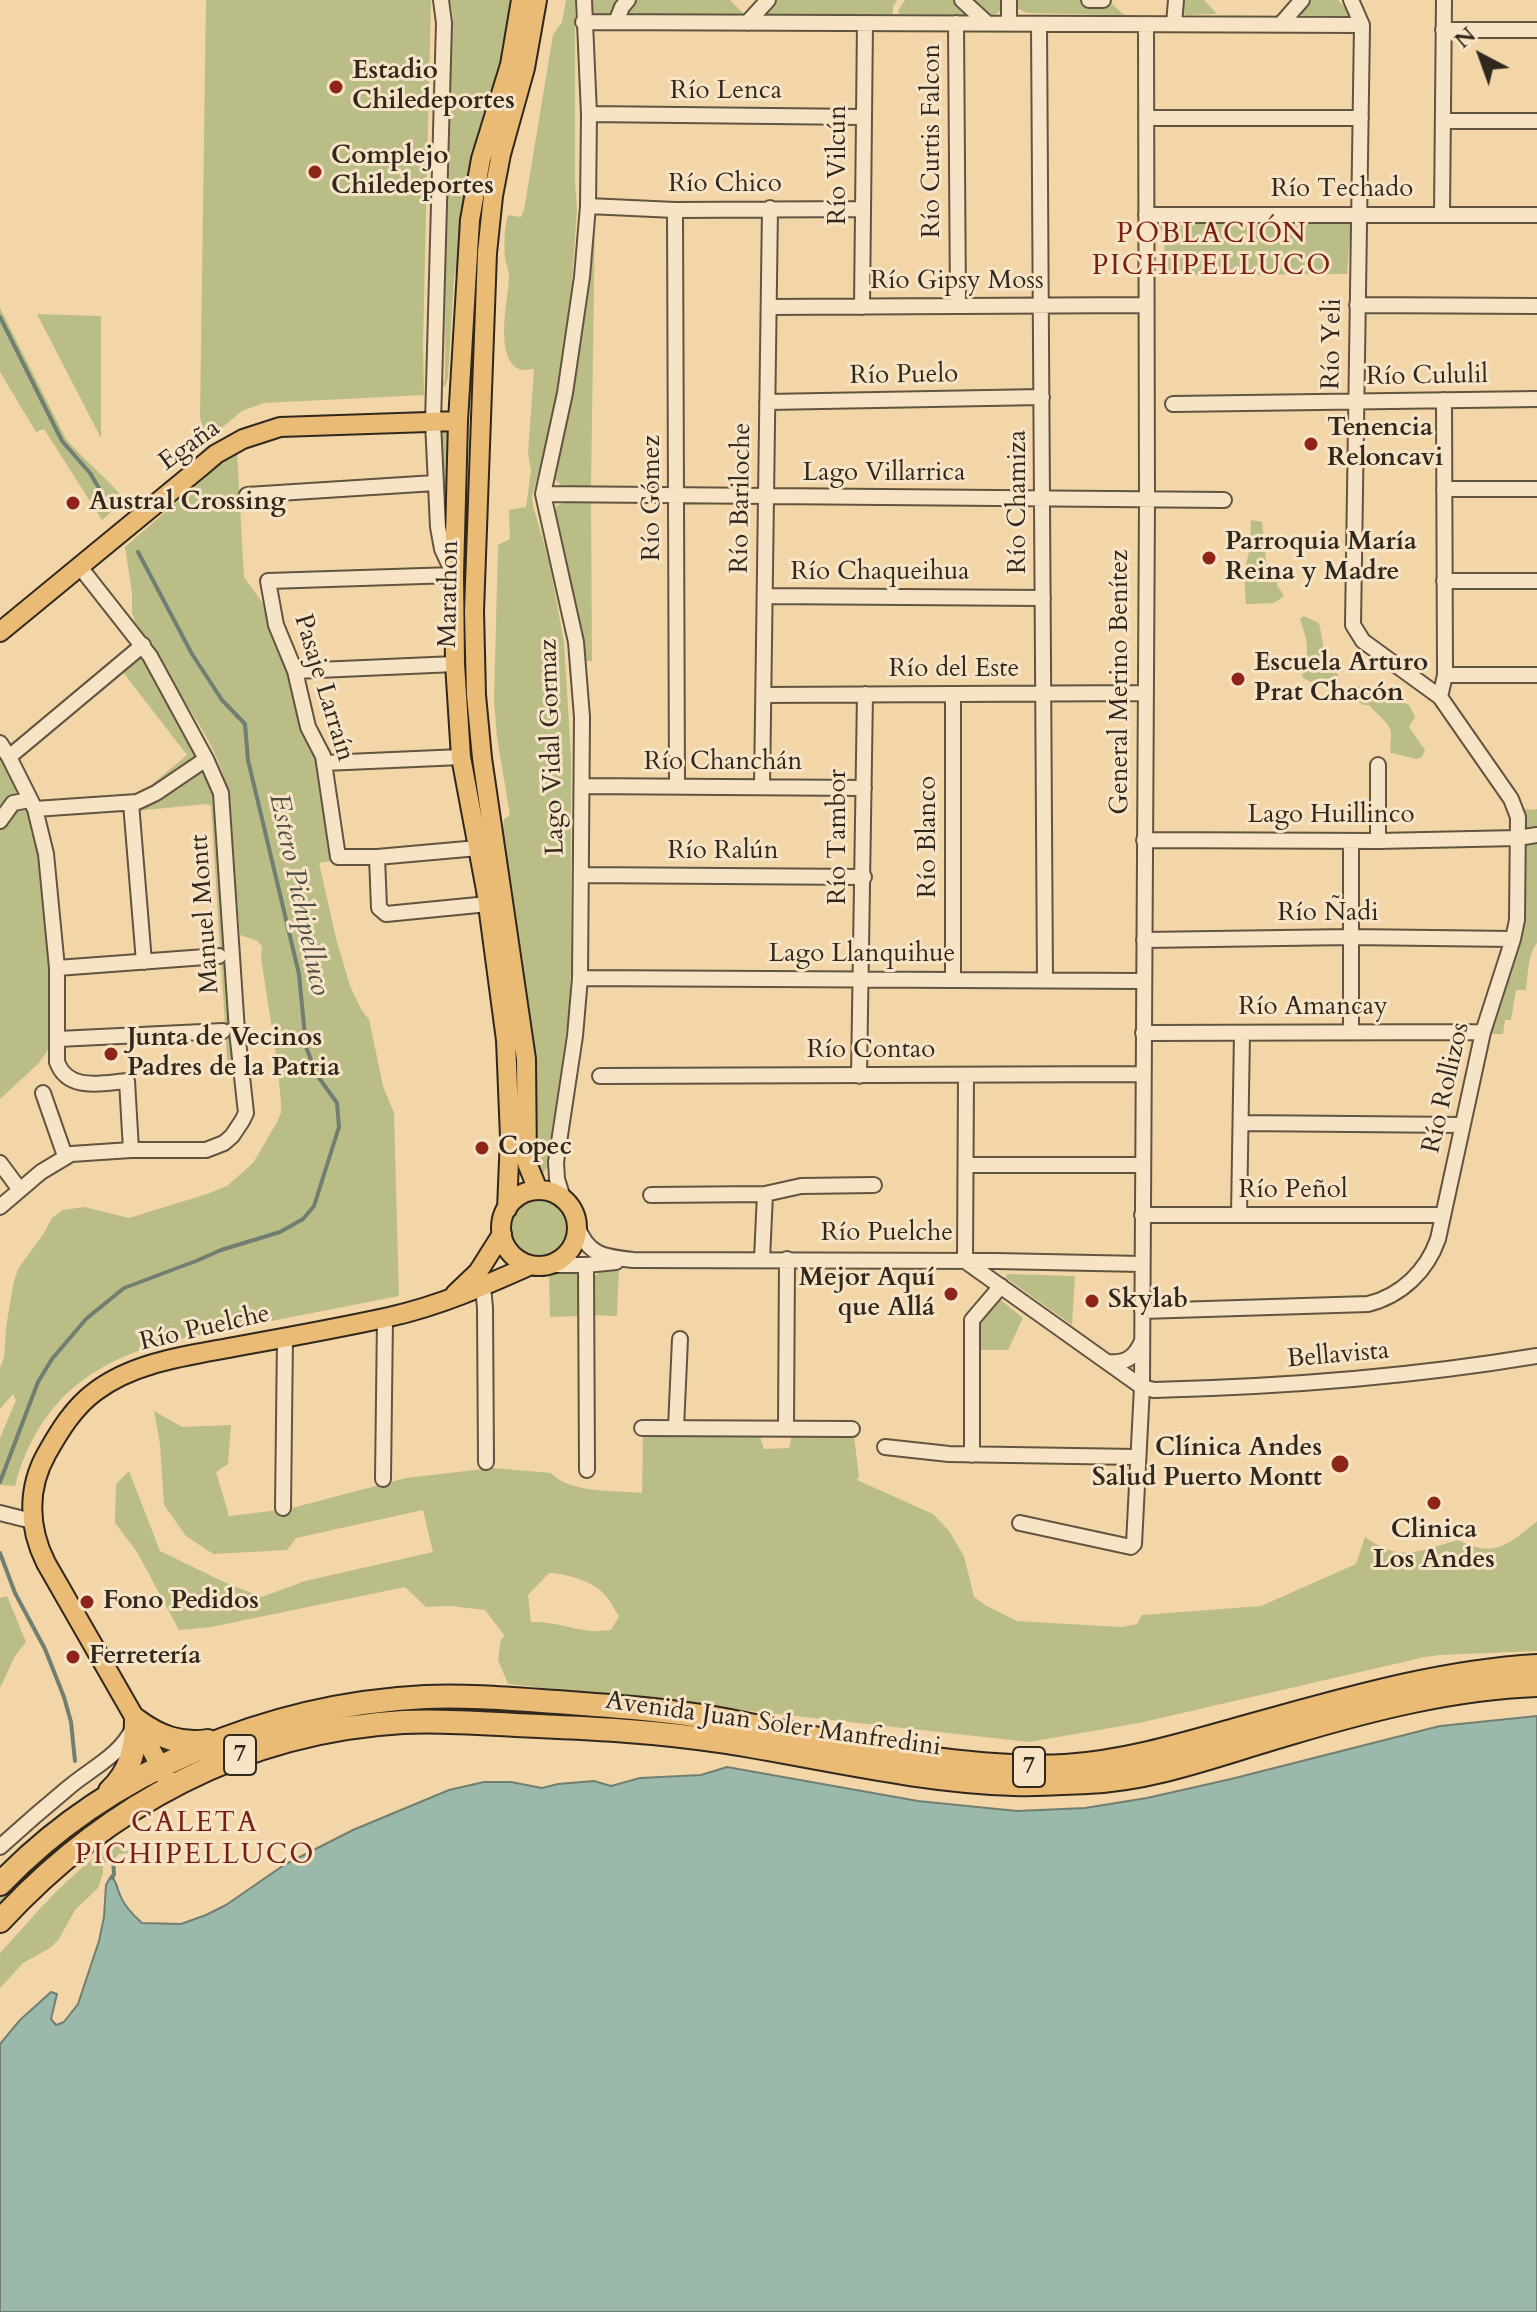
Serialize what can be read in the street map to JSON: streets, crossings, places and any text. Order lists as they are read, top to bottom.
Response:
{
  "streets": {
    "highway": ["Avenida Juan Soler Manfredini", "7"],
    "main road": ["Egaña", "Marathon", "Río Puelche"],
    "street": [
      "Río Lenca",
      "Río Curtis Falcon",
      "Río Vilcún",
      "Río Chico",
      "Río Techado",
      "Río Gipsy Moss",
      "Río Yeli",
      "Río Puelo",
      "Río Cululil",
      "Lago Villarrica",
      "Río Gómez",
      "Río Bariloche",
      "Río Chamiza",
      "Río Chaqueihua",
      "Río del Este",
      "General Merino Benítez",
      "Pasaje Larraín",
      "Lago Vidal Gormaz",
      "Río Chanchán",
      "Lago Huillinco",
      "Río Tambor",
      "Río Blanco",
      "Río Ralún",
      "Manuel Montt",
      "Río Ñadi",
      "Lago Llanquihue",
      "Río Amancay",
      "Río Contao",
      "Río Rollizos",
      "Río Peñol",
      "Bellavista"
    ]
  },
  "crossings": [
    ["Río Lenca", "Río Vilcún"],
    ["Río Lenca", "Lago Vidal Gormaz"],
    ["Río Curtis Falcon", "Río Gipsy Moss"],
    ["Río Vilcún", "Río Chico"],
    ["Río Vilcún", "Río Gipsy Moss"],
    ["Río Chico", "Río Gómez"],
    ["Río Chico", "Río Bariloche"],
    ["Río Chico", "Lago Vidal Gormaz"],
    ["Río Techado", "Río Yeli"],
    ["Río Techado", "General Merino Benítez"],
    ["Río Gipsy Moss", "Río Bariloche"],
    ["Río Gipsy Moss", "Río Chamiza"],
    ["Río Gipsy Moss", "General Merino Benítez"],
    ["Río Yeli", "Río Cululil"],
    ["Río Yeli", "Río Rollizos"],
    ["Río Puelo", "Río Bariloche"],
    ["Río Puelo", "Río Chamiza"],
    ["Egaña", "Marathon"],
    ["Egaña", "Manuel Montt"],
    ["Lago Villarrica", "Río Gómez"],
    ["Lago Villarrica", "Río Bariloche"],
    ["Lago Villarrica", "Río Chamiza"],
    ["Lago Villarrica", "General Merino Benítez"],
    ["Lago Villarrica", "Lago Vidal Gormaz"],
    ["Río Gómez", "Río Chanchán"],
    ["Río Bariloche", "Río Chaqueihua"],
    ["Río Bariloche", "Río del Este"],
    ["Río Bariloche", "Río Chanchán"],
    ["Río Chamiza", "Río Chaqueihua"],
    ["Río Chamiza", "Río del Este"],
    ["Río Chamiza", "Lago Llanquihue"],
    ["Marathon", "Pasaje Larraín"],
    ["Marathon", "Lago Vidal Gormaz"],
    ["Marathon", "Río Puelche"],
    ["Río del Este", "General Merino Benítez"],
    ["Río del Este", "Río Tambor"],
    ["Río del Este", "Río Blanco"],
    ["General Merino Benítez", "Lago Huillinco"],
    ["General Merino Benítez", "Río Ñadi"],
    ["General Merino Benítez", "Lago Llanquihue"],
    ["General Merino Benítez", "Río Amancay"],
    ["General Merino Benítez", "Río Contao"],
    ["General Merino Benítez", "Río Rollizos"],
    ["General Merino Benítez", "Río Peñol"],
    ["General Merino Benítez", "Río Puelche"],
    ["General Merino Benítez", "Bellavista"],
    ["Lago Vidal Gormaz", "Río Chanchán"],
    ["Lago Vidal Gormaz", "Río Ralún"],
    ["Lago Vidal Gormaz", "Lago Llanquihue"],
    ["Lago Vidal Gormaz", "Río Puelche"],
    ["Río Chanchán", "Río Tambor"],
    ["Lago Huillinco", "Río Rollizos"],
    ["Río Tambor", "Río Ralún"],
    ["Río Tambor", "Lago Llanquihue"],
    ["Río Tambor", "Río Contao"],
    ["Río Blanco", "Lago Llanquihue"],
    ["Río Ñadi", "Río Rollizos"],
    ["Río Amancay", "Río Rollizos"],
    ["Río Rollizos", "Río Peñol"],
    ["Río Puelche", "Avenida Juan Soler Manfredini"]
  ],
  "districts": ["POBLACIÓN PICHIPELLUCO", "CALETA PICHIPELLUCO"],
  "water": ["Estero Pichipelluco"],
  "places": [
    "Estadio Chiledeportes",
    "Complejo Chiledeportes",
    "Tenencia Reloncavi",
    "Austral Crossing",
    "Parroquia María Reina y Madre",
    "Escuela Arturo Prat Chacón",
    "Junta de Vecinos Padres de la Patria",
    "Copec",
    "Mejor Aquí que Allá",
    "Skylab",
    "Clínica Andes Salud Puerto Montt",
    "Clinica Los Andes",
    "Fono Pedidos",
    "Ferretería"
  ],
  "north": "top left"
}
